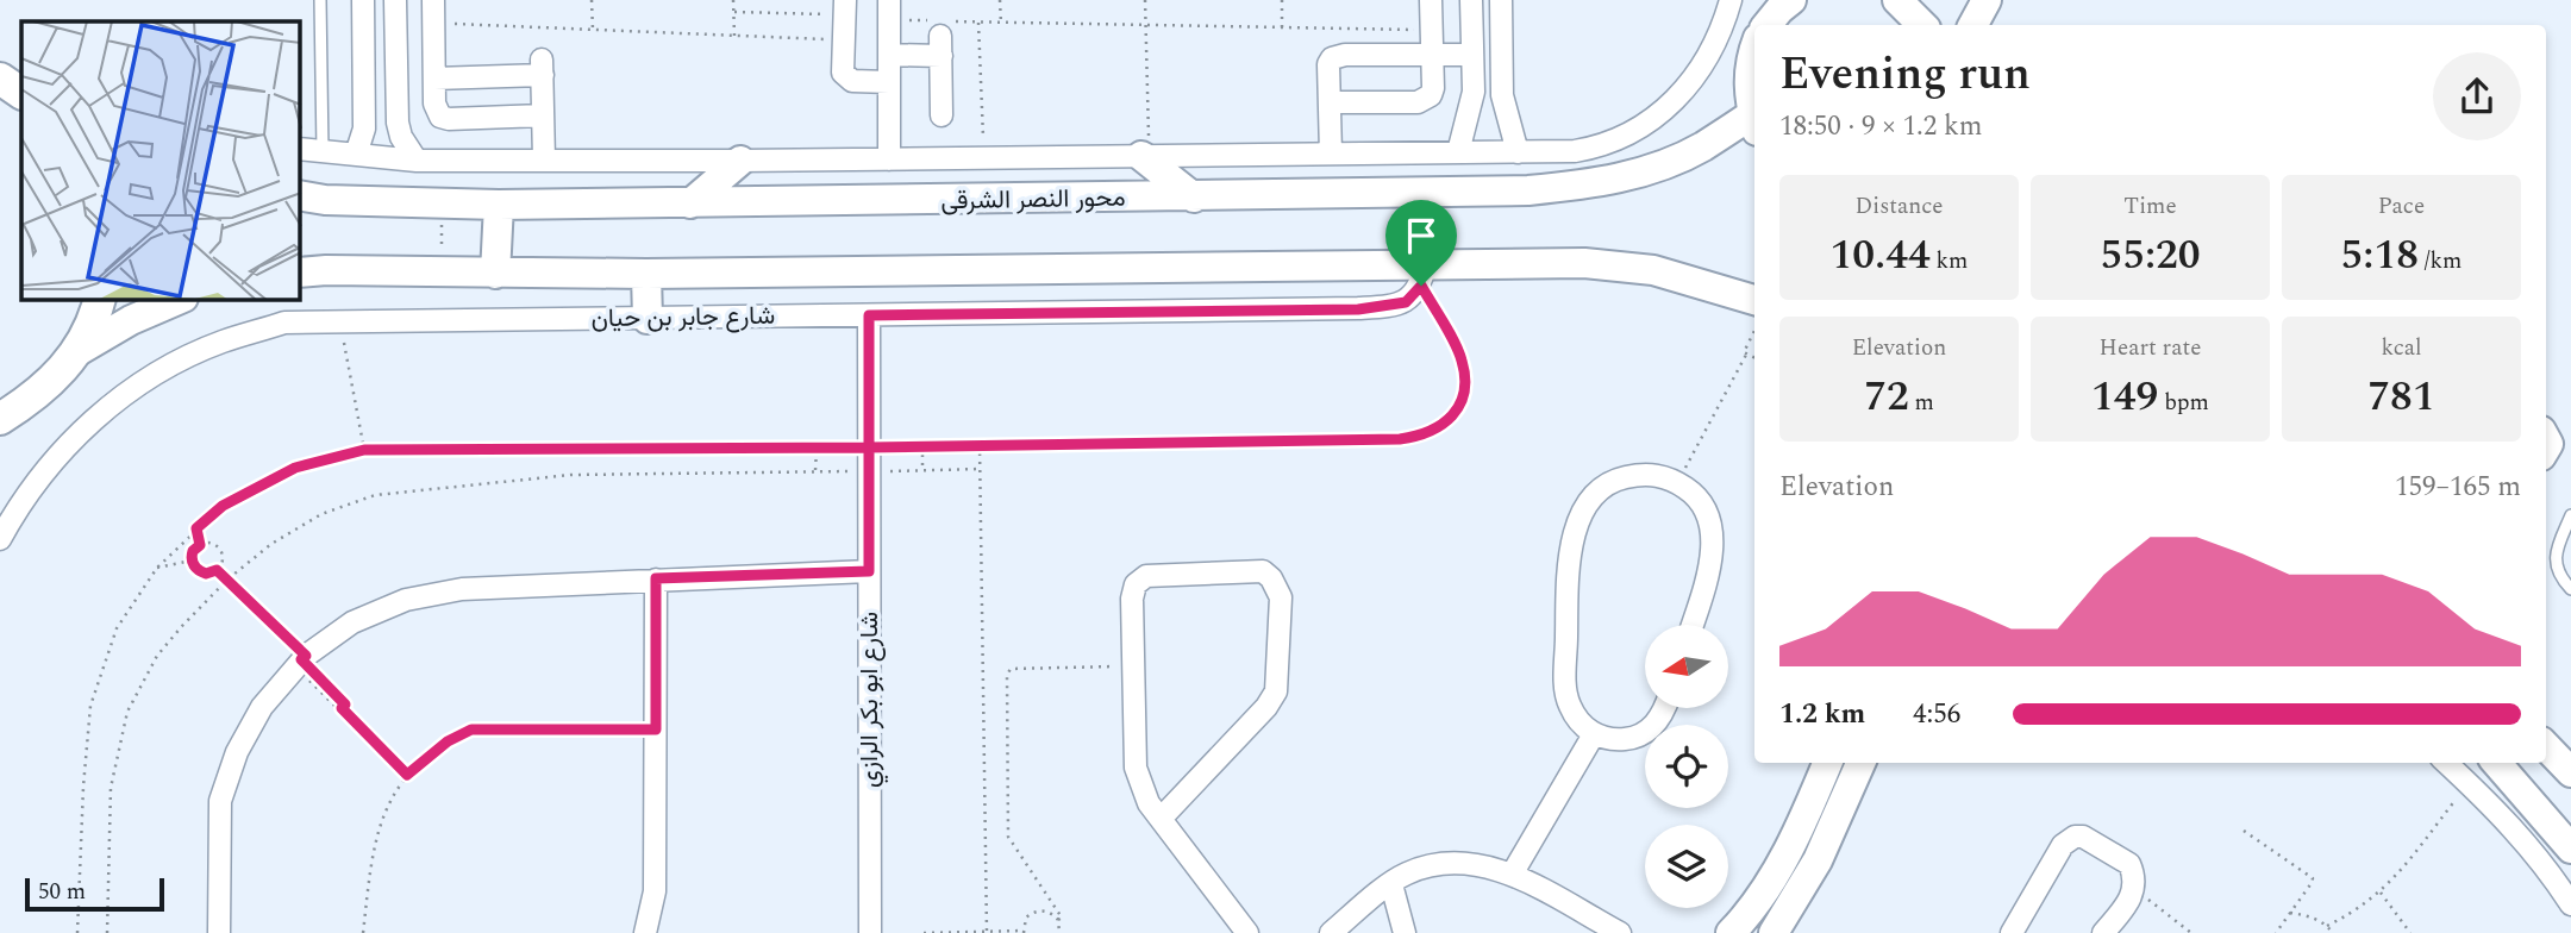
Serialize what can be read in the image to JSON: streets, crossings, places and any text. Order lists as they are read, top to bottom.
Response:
{
  "streets": {
    "street": ["محور النصر الشرقى", "شارع جابر بن حيان", "شارع ابو بكر الرازي"]
  },
  "crossings": [
    ["شارع جابر بن حيان", "شارع ابو بكر الرازي"]
  ],
  "scale_bar": "50 m",
  "north": "left",
  "page": {
    "heading": ["Evening run", "18:50 · 9 × 1.2 km"],
    "stats": [
      ["Distance", "10.44 km"],
      ["Time", "55:20"],
      ["Pace", "5:18 /km"],
      ["Elevation", "72 m"],
      ["Heart rate", "149 bpm"],
      ["kcal", "781"]
    ],
    "chart": ["Elevation", "159–165 m"],
    "list": [
      {
        "name": "1.2 km",
        "note": "4:56"
      }
    ],
    "scale": "50 m"
  }
}
